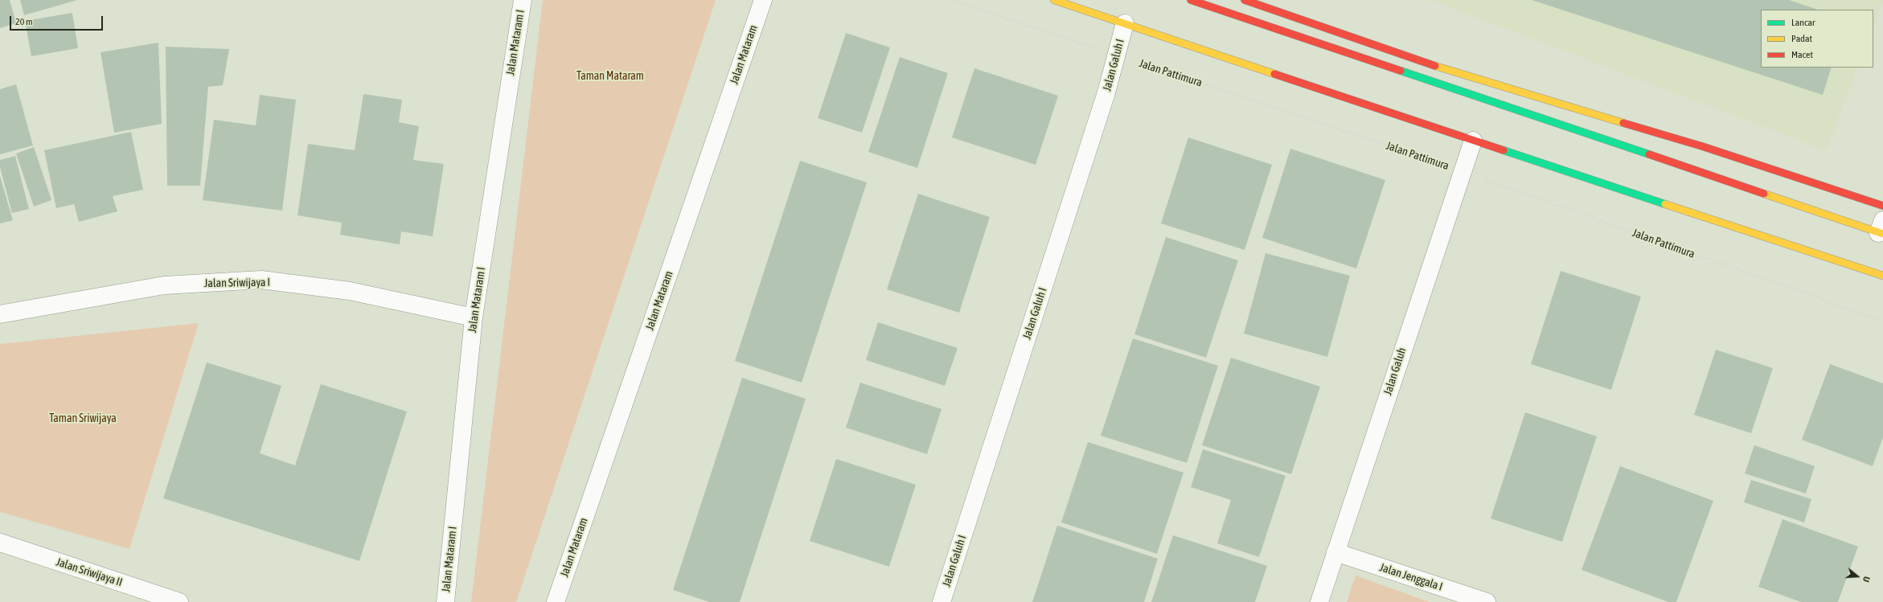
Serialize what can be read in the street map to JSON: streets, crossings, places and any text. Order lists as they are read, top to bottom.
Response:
{
  "streets": {
    "street": [
      "Jalan Mataram I",
      "Jalan Mataram",
      "Jalan Galuh I",
      "Jalan Sriwijaya I",
      "Jalan Galuh",
      "Jalan Sriwijaya II",
      "Jalan Jenggala I"
    ],
    "path": ["Jalan Pattimura"]
  },
  "crossings": [
    ["Jalan Mataram I", "Jalan Sriwijaya I"],
    ["Jalan Galuh I", "Jalan Pattimura"],
    ["Jalan Pattimura", "Jalan Galuh"],
    ["Jalan Galuh", "Jalan Jenggala I"]
  ],
  "parks": ["Taman Mataram", "Taman Sriwijaya"],
  "legend": ["Lancar", "Padat", "Macet"],
  "scale_bar": "20 m",
  "north": "right"
}
